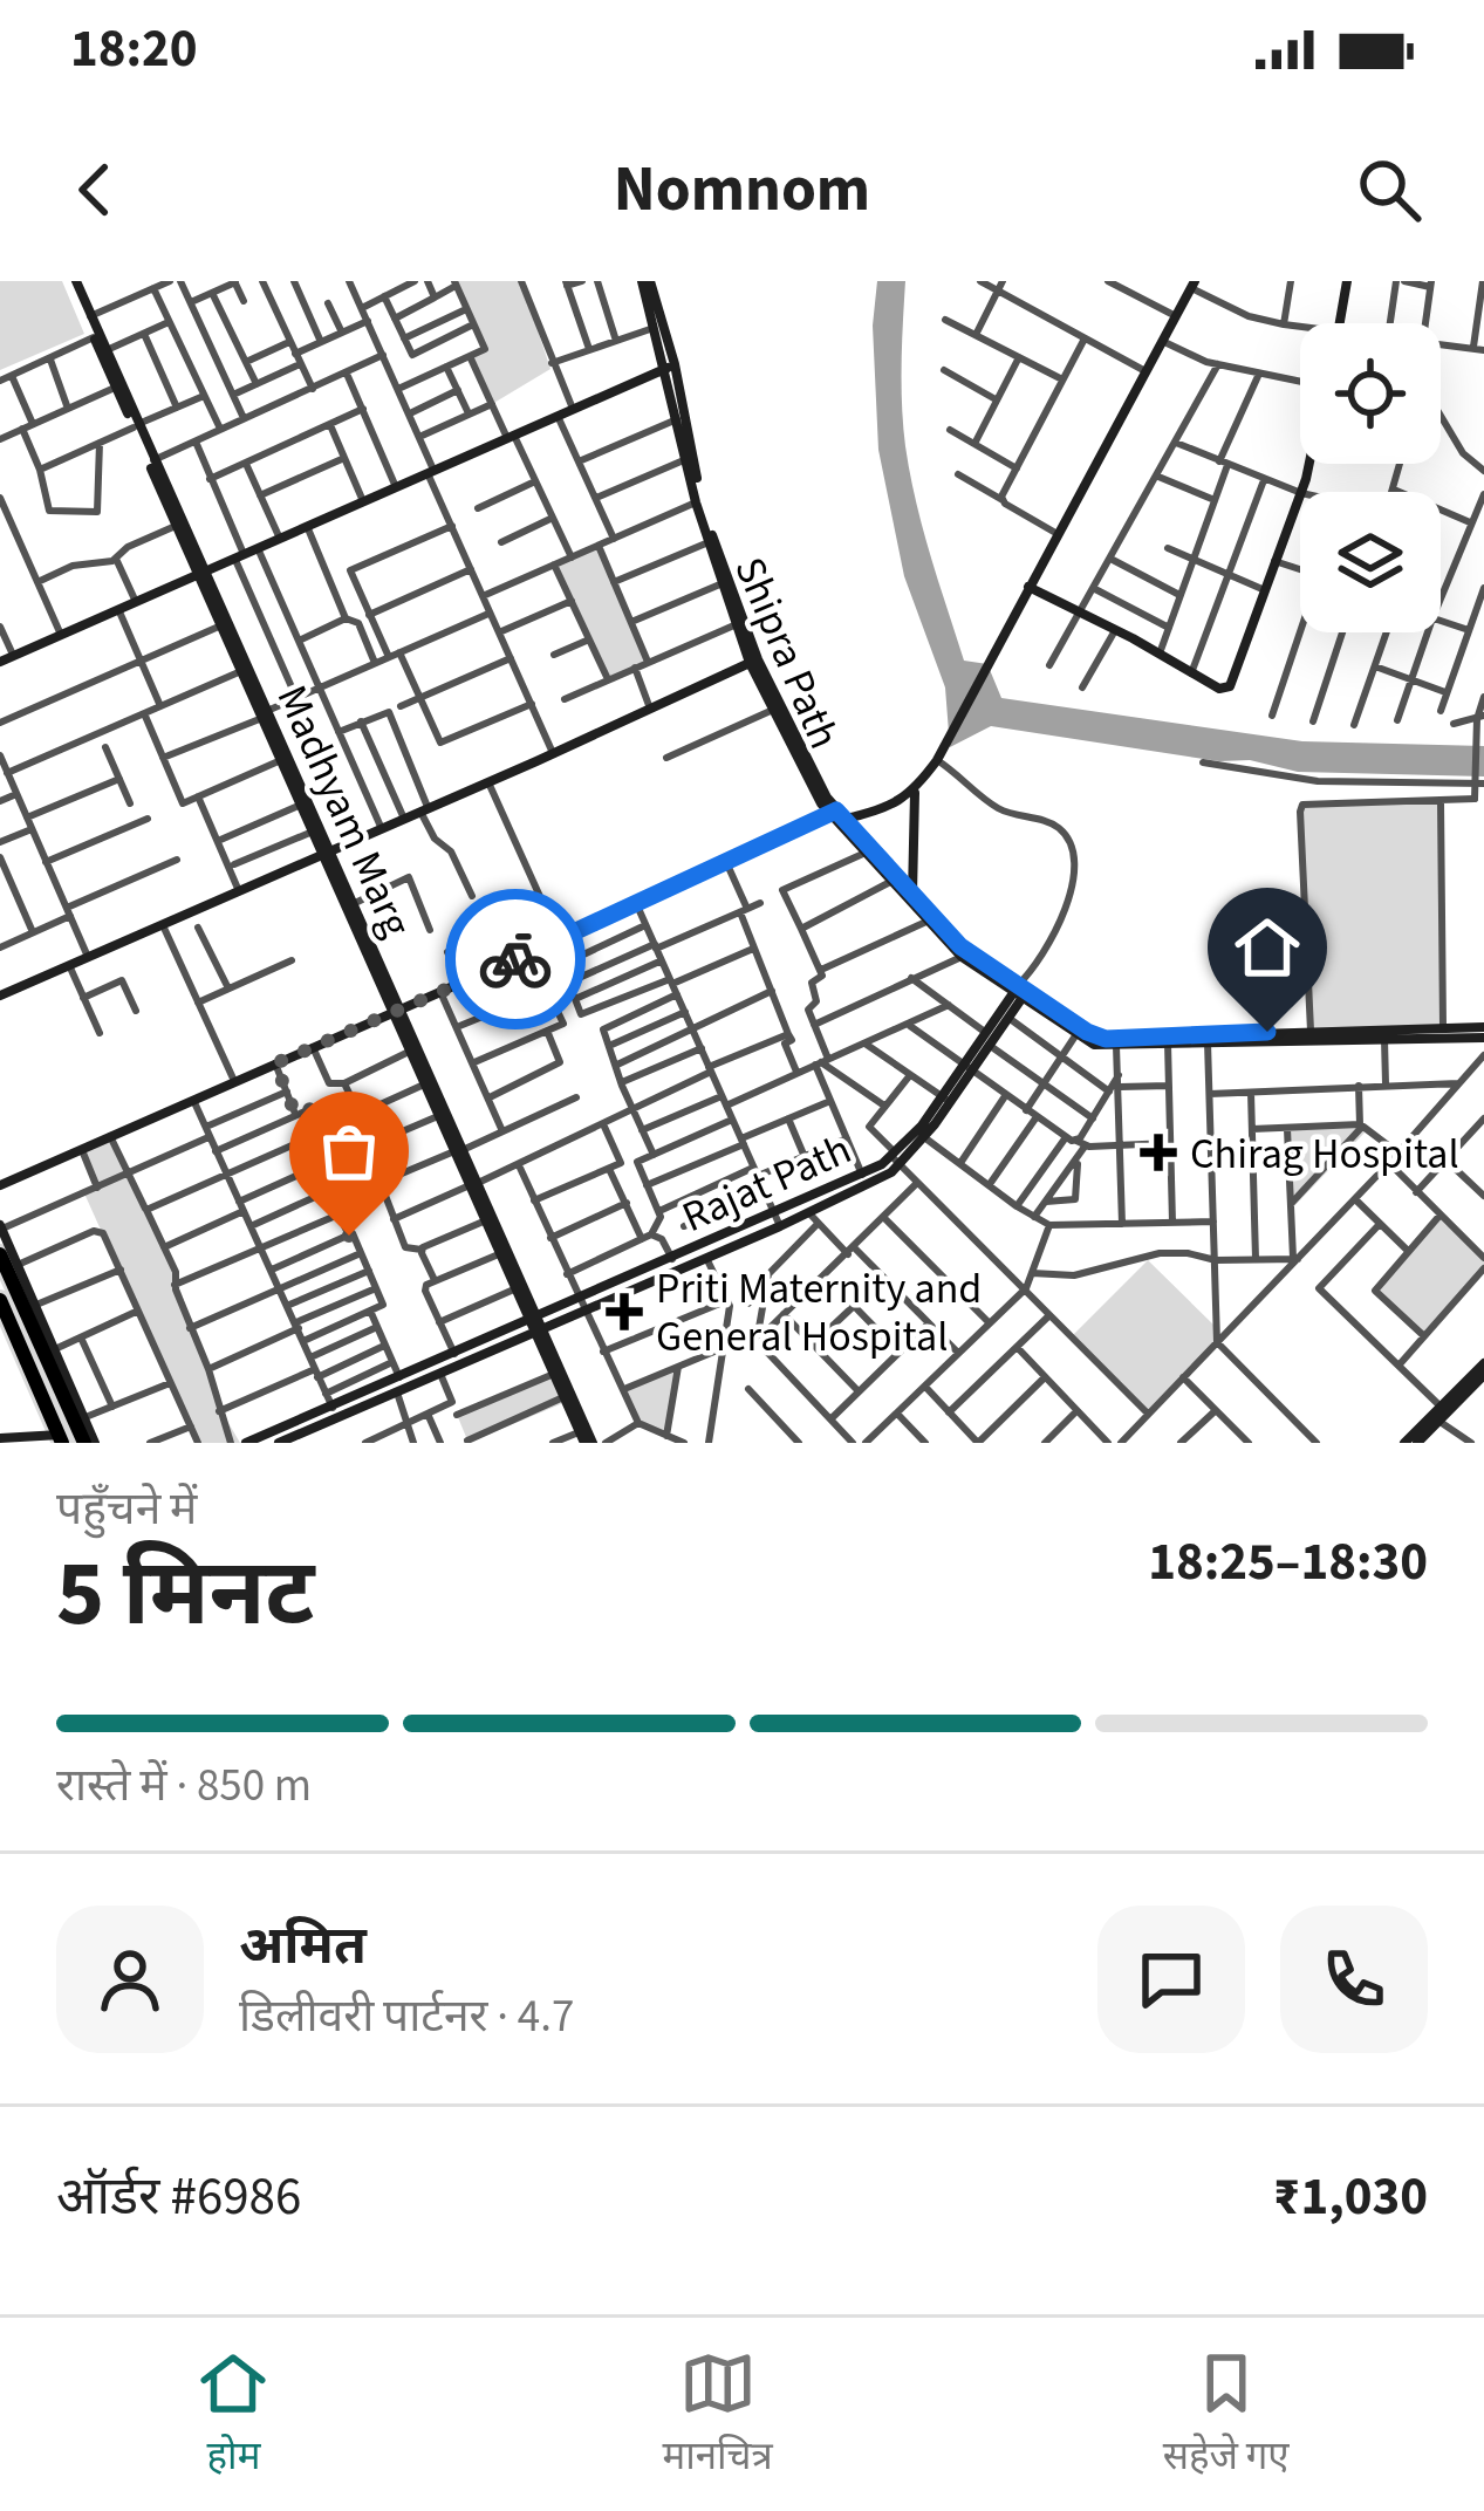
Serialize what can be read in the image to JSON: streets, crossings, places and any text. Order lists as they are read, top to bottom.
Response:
{
  "streets": {
    "street": ["Shipra Path", "Madhyam Marg", "Rajat Path"]
  },
  "crossings": [
    ["Shipra Path", "Rajat Path"],
    ["Madhyam Marg", "Rajat Path"]
  ],
  "places": {
    "health": ["Chirag Hospital", "Priti Maternity and General Hospital"]
  },
  "page": {
    "status": "18:20",
    "header": "Nomnom",
    "heading": ["5 मिनट", "पहुँचने में", "18:25–18:30"],
    "panel": [
      "अमित",
      "डिलीवरी पार्टनर · 4.7",
      "ऑर्डर #6986",
      "₹1,030"
    ],
    "bar": "रास्ते में · 850 m",
    "tabs": ["होम", "मानचित्र", "सहेजे गए"]
  }
}
